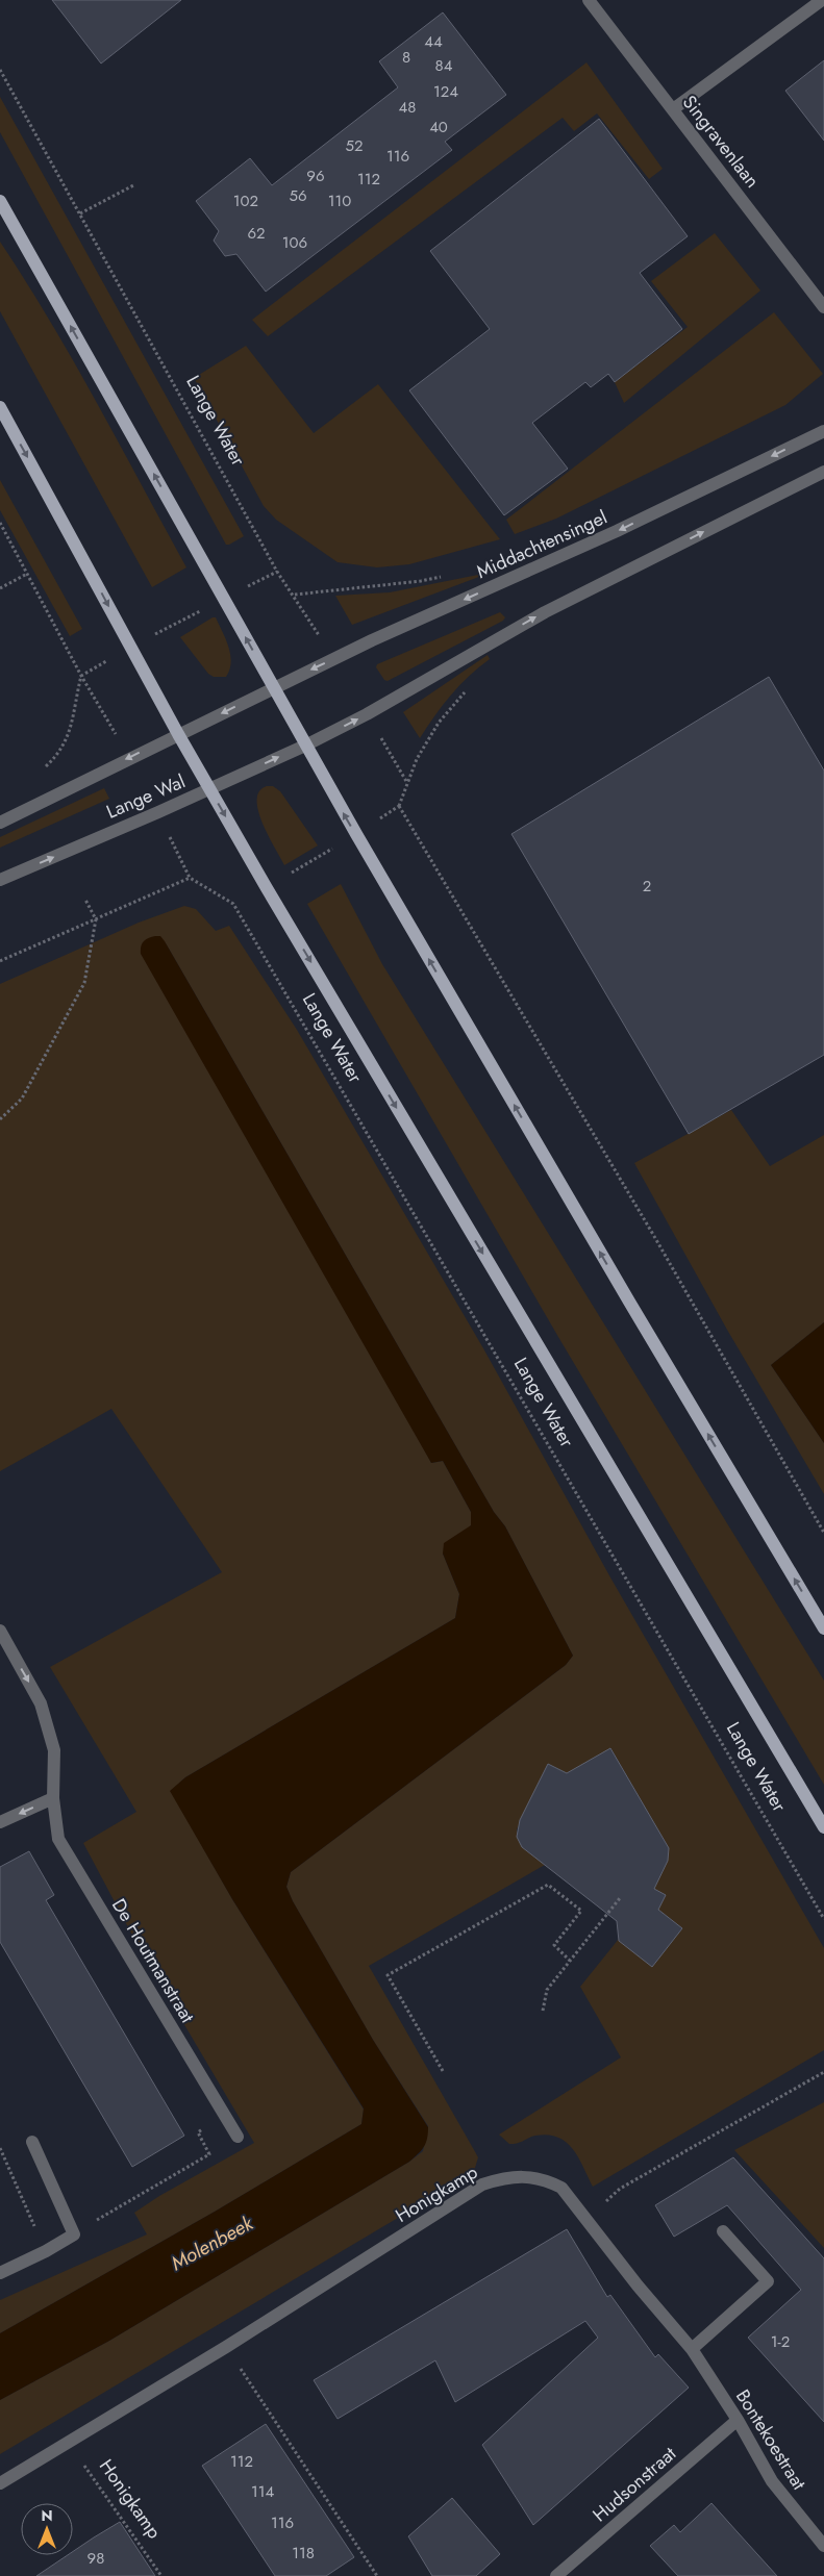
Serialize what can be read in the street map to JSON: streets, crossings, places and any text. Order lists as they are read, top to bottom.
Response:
{
  "streets": {
    "main road": ["Lange Water"],
    "street": [
      "Singravenlaan",
      "Middachtensingel",
      "Lange Wal",
      "De Houtmanstraat",
      "Honigkamp",
      "Bontekoestraat",
      "Hudsonstraat"
    ]
  },
  "crossings": [
    ["Lange Water", "Middachtensingel"],
    ["Lange Water", "Lange Wal"],
    ["Honigkamp", "Bontekoestraat"],
    ["Bontekoestraat", "Hudsonstraat"]
  ],
  "water": ["Molenbeek"],
  "house_numbers": [
    "44",
    "8",
    "84",
    "124",
    "48",
    "40",
    "52",
    "116",
    "96",
    "112",
    "56",
    "102",
    "110",
    "62",
    "106",
    "2",
    "1-2",
    "112",
    "114",
    "116",
    "118",
    "98"
  ],
  "north": "top"
}
